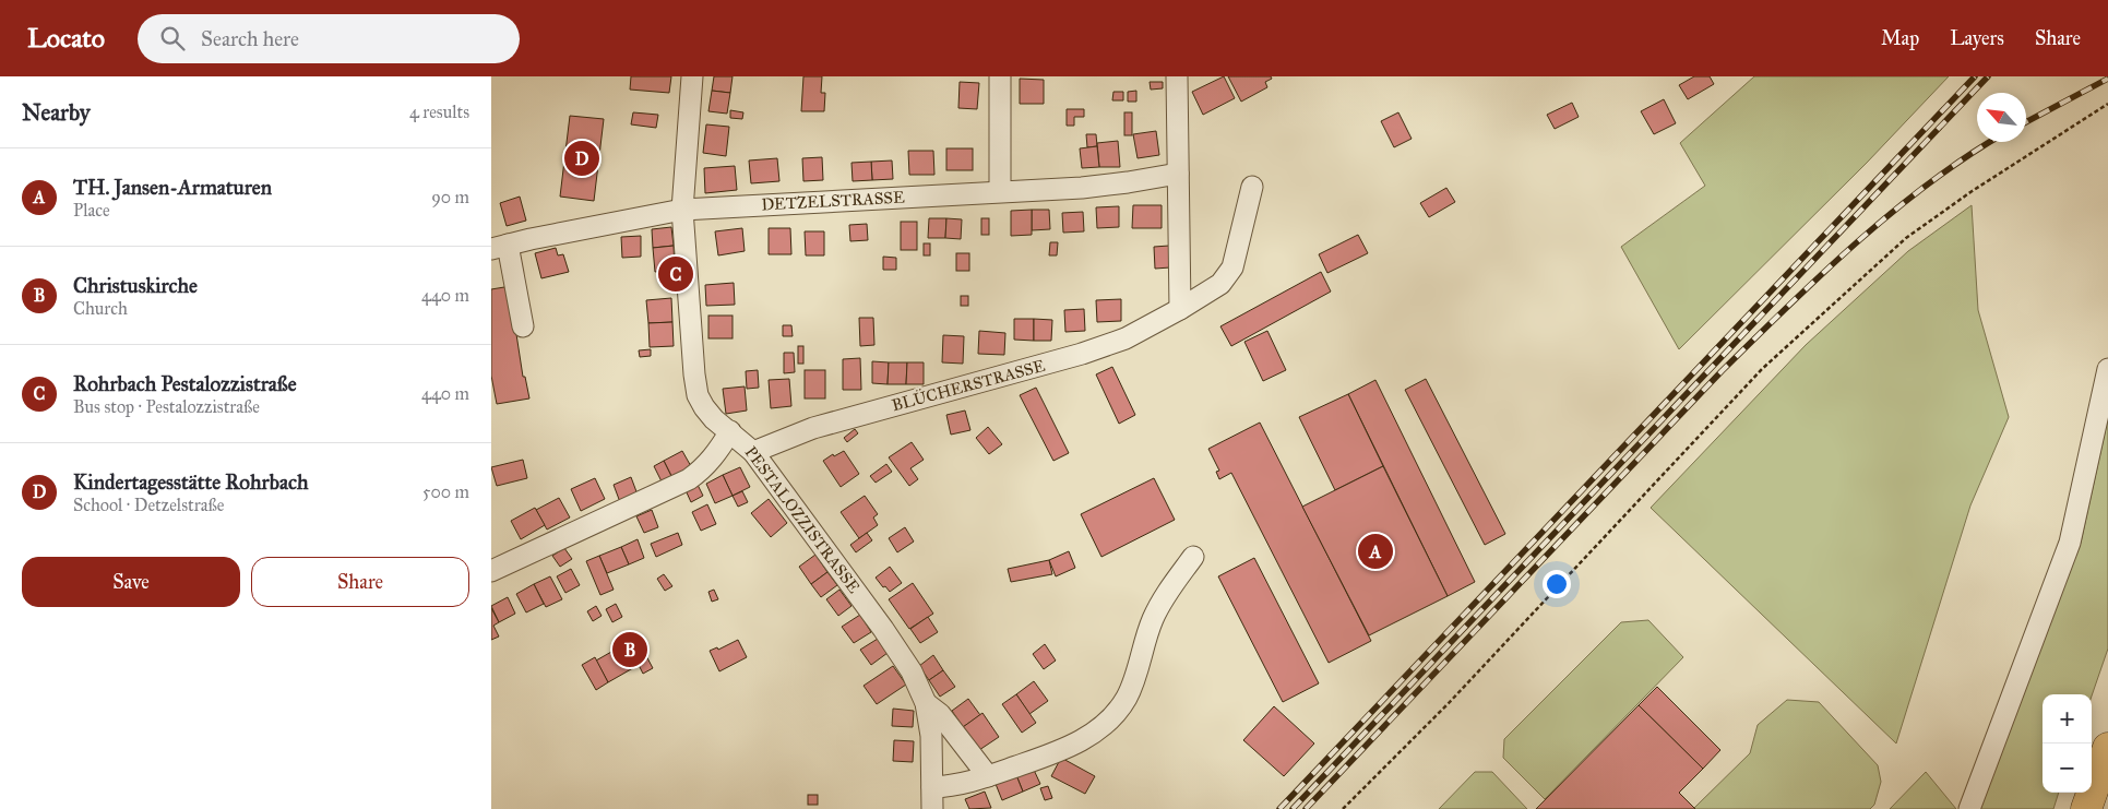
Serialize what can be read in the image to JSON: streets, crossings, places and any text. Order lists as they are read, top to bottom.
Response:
{
  "streets": {
    "street": ["DETZELSTRASSE", "BLÜCHERSTRASSE", "PESTALOZZISTRASSE"]
  },
  "crossings": [
    ["DETZELSTRASSE", "PESTALOZZISTRASSE"],
    ["BLÜCHERSTRASSE", "PESTALOZZISTRASSE"]
  ],
  "north": "top left",
  "page": {
    "header": "Locato",
    "search": "Search here",
    "nav": ["Map", "Layers", "Share"],
    "heading": ["Nearby", "4 results"],
    "pins": [
      "D",
      "C",
      "A",
      "B"
    ],
    "list": [
      {
        "mark": "A",
        "name": "TH. Jansen-Armaturen",
        "note": "Place",
        "value": "90 m"
      },
      {
        "mark": "B",
        "name": "Christuskirche",
        "note": "Church",
        "value": "440 m"
      },
      {
        "mark": "C",
        "name": "Rohrbach Pestalozzistraße",
        "note": "Bus stop · Pestalozzistraße",
        "value": "440 m"
      },
      {
        "mark": "D",
        "name": "Kindertagesstätte Rohrbach",
        "note": "School · Detzelstraße",
        "value": "500 m"
      }
    ],
    "buttons": ["Save", "Share"],
    "map_buttons": ["+", "−"]
  }
}
